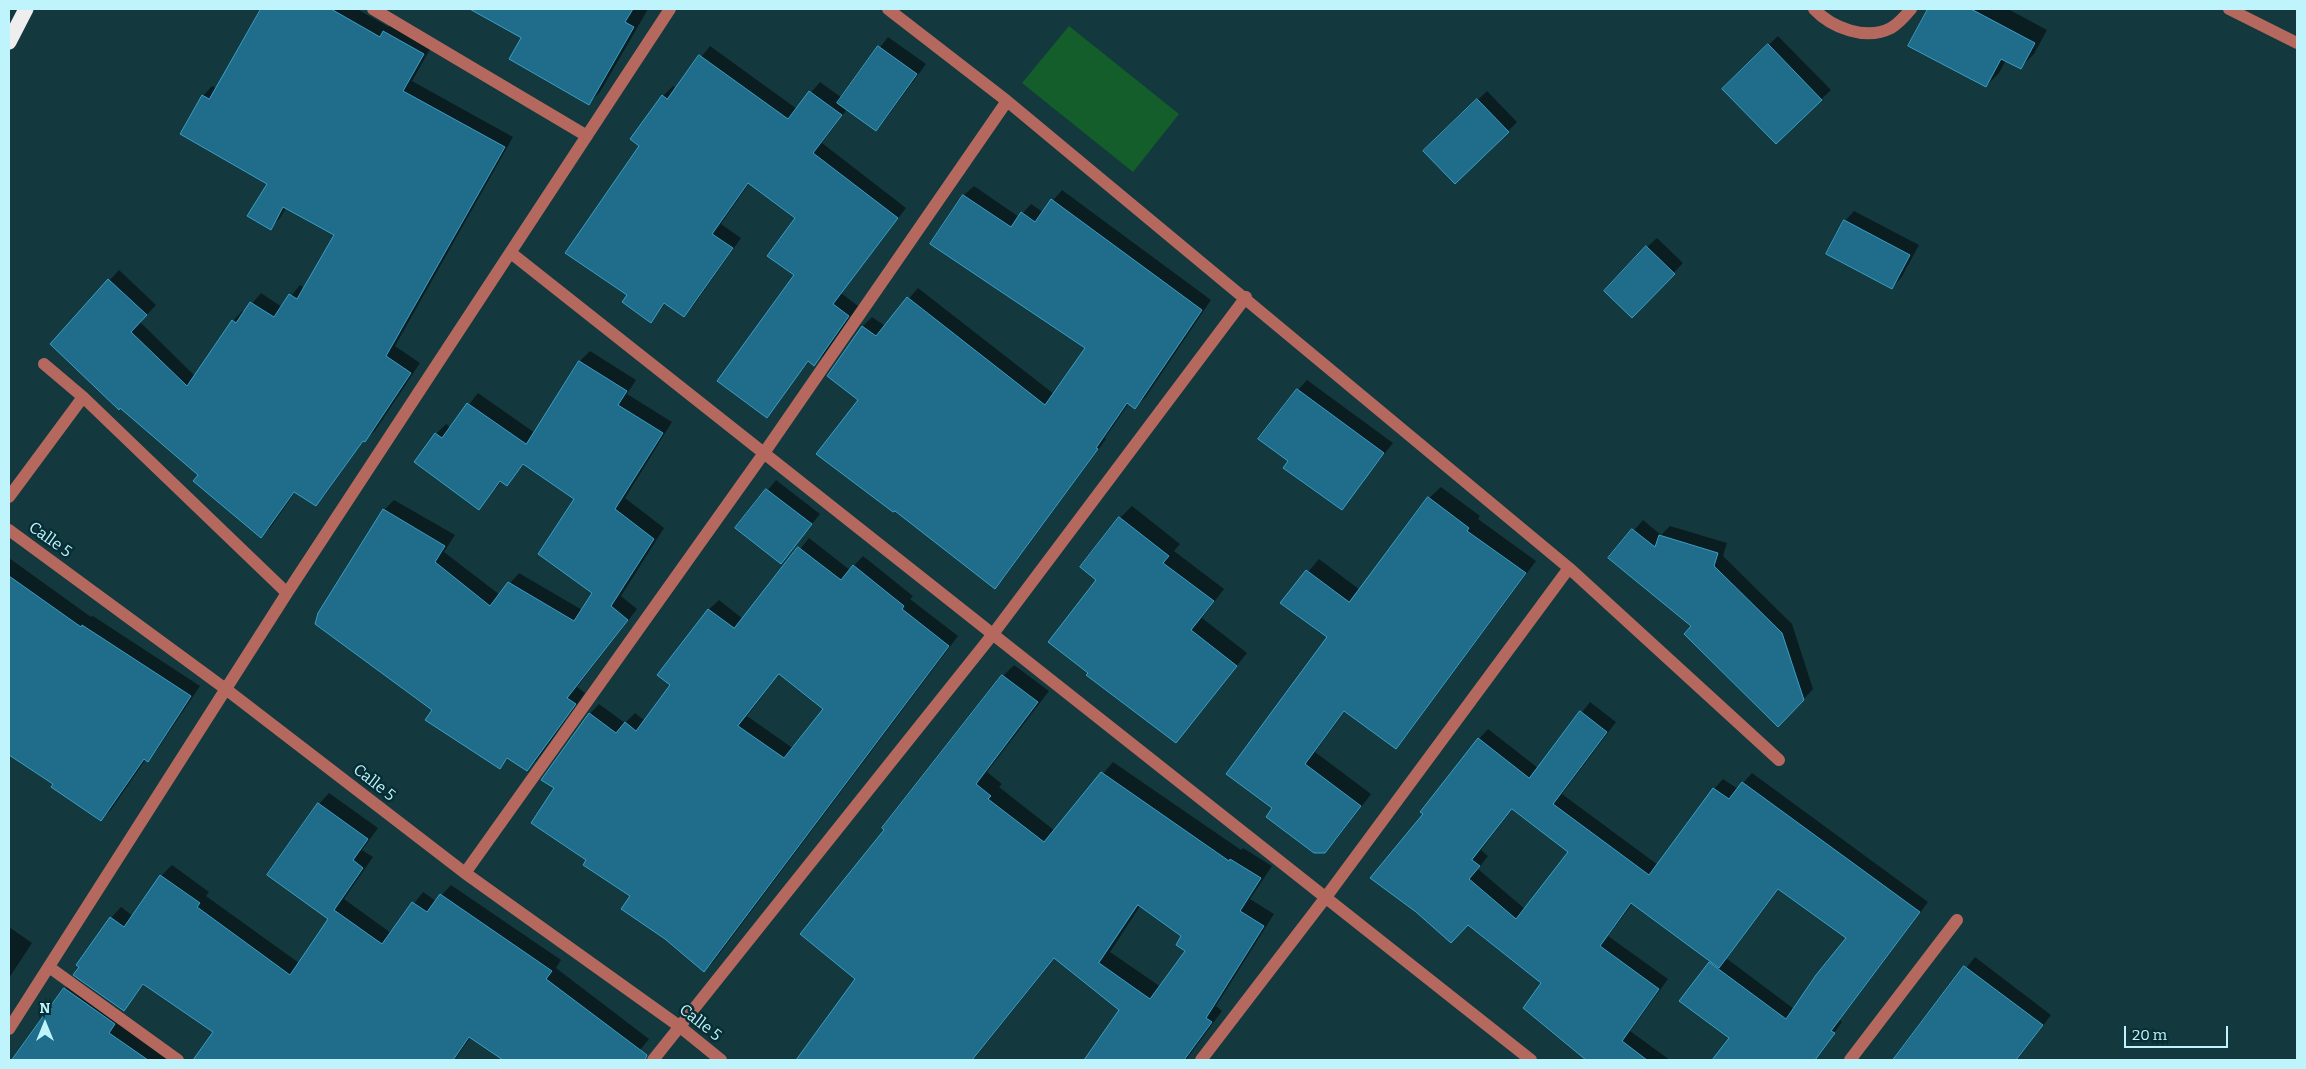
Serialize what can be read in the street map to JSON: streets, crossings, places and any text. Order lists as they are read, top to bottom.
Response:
{
  "streets": {
    "street": ["Calle 5"]
  },
  "scale_bar": "20 m",
  "north": "top"
}
